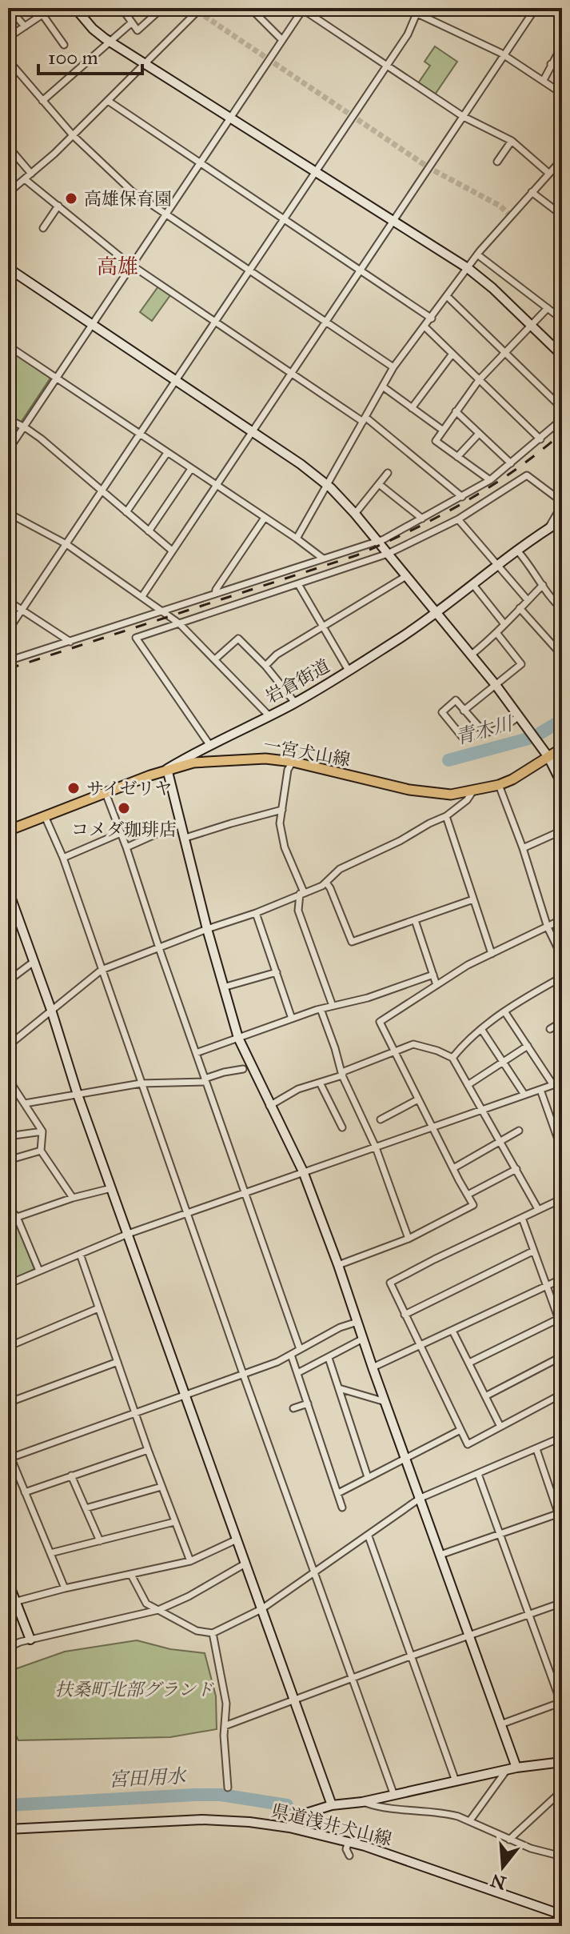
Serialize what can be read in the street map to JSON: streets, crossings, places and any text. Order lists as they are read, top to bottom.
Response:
{
  "streets": {
    "main road": ["一宮犬山線"],
    "street": ["岩倉街道", "県道浅井犬山線"]
  },
  "crossings": [
    ["岩倉街道", "一宮犬山線"]
  ],
  "districts": ["高雄"],
  "water": ["青木川", "宮田用水"],
  "parks": ["扶桑町北部グランド"],
  "places": ["高雄保育園", "サイゼリヤ", "コメダ珈琲店"],
  "scale_bar": "100 m",
  "north": "bottom"
}
